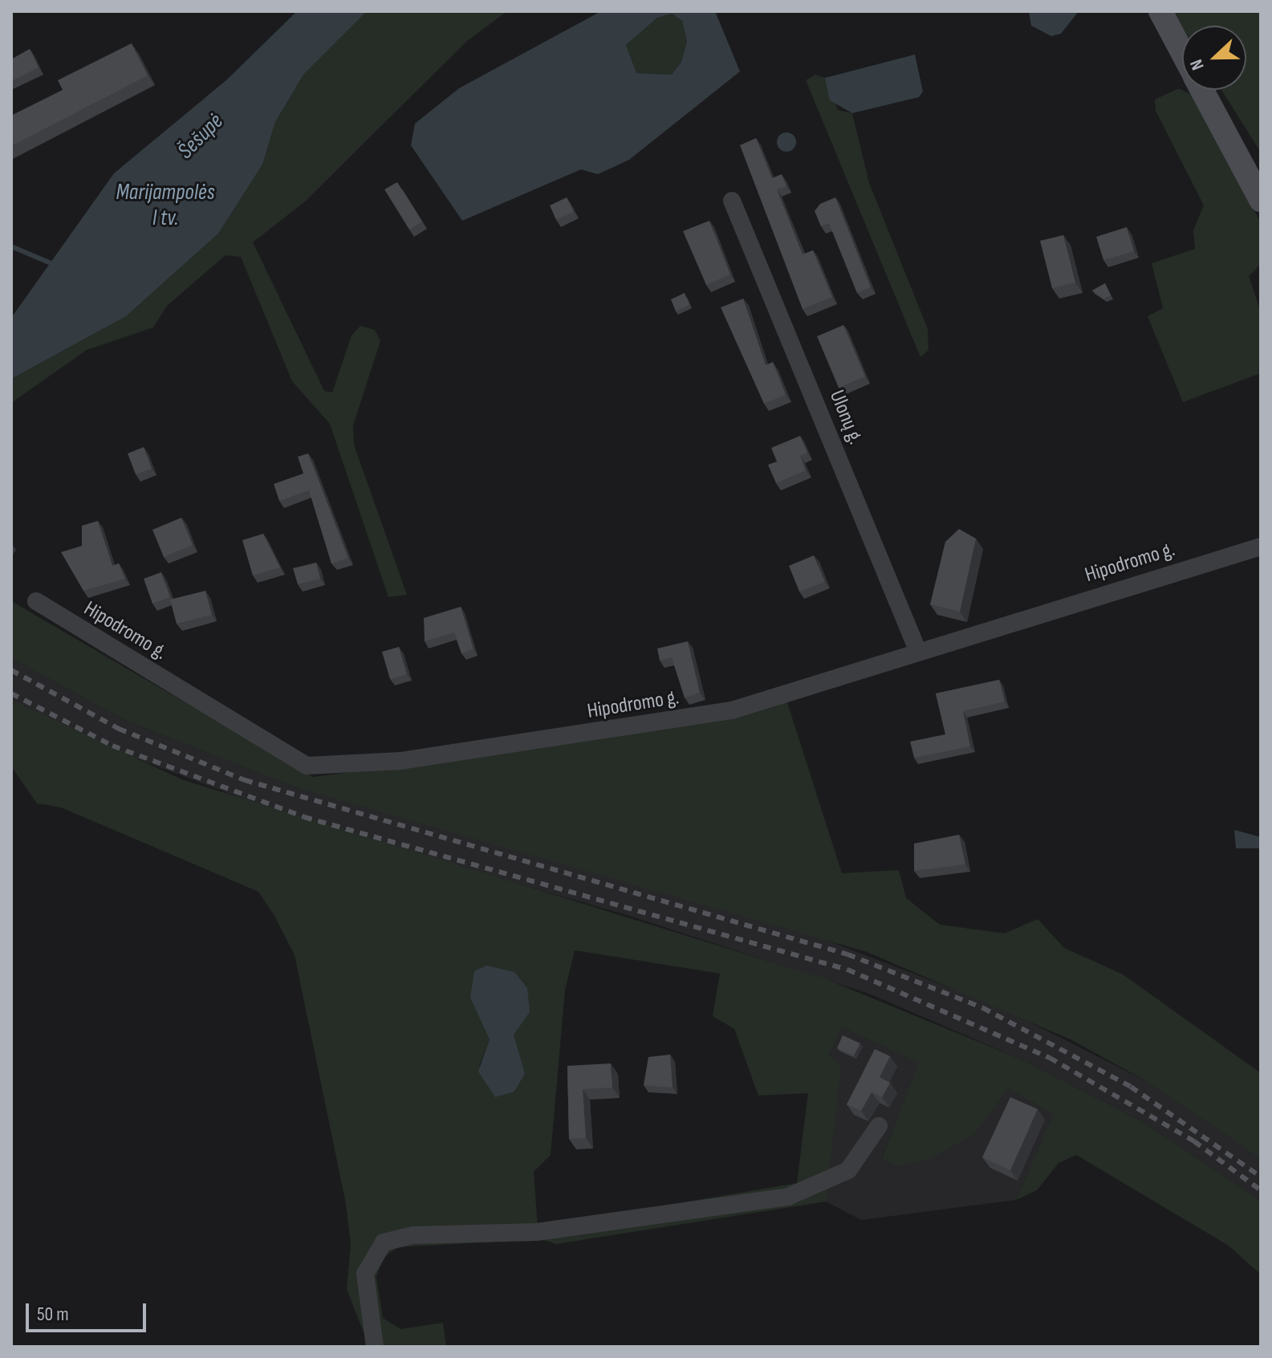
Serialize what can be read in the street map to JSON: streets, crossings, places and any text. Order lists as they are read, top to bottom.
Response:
{
  "streets": {
    "street": ["Ulonų g.", "Hipodromo g."]
  },
  "crossings": [
    ["Ulonų g.", "Hipodromo g."]
  ],
  "water": ["Šešupė", "Marijampolės I tv."],
  "scale_bar": "50 m",
  "north": "left"
}
